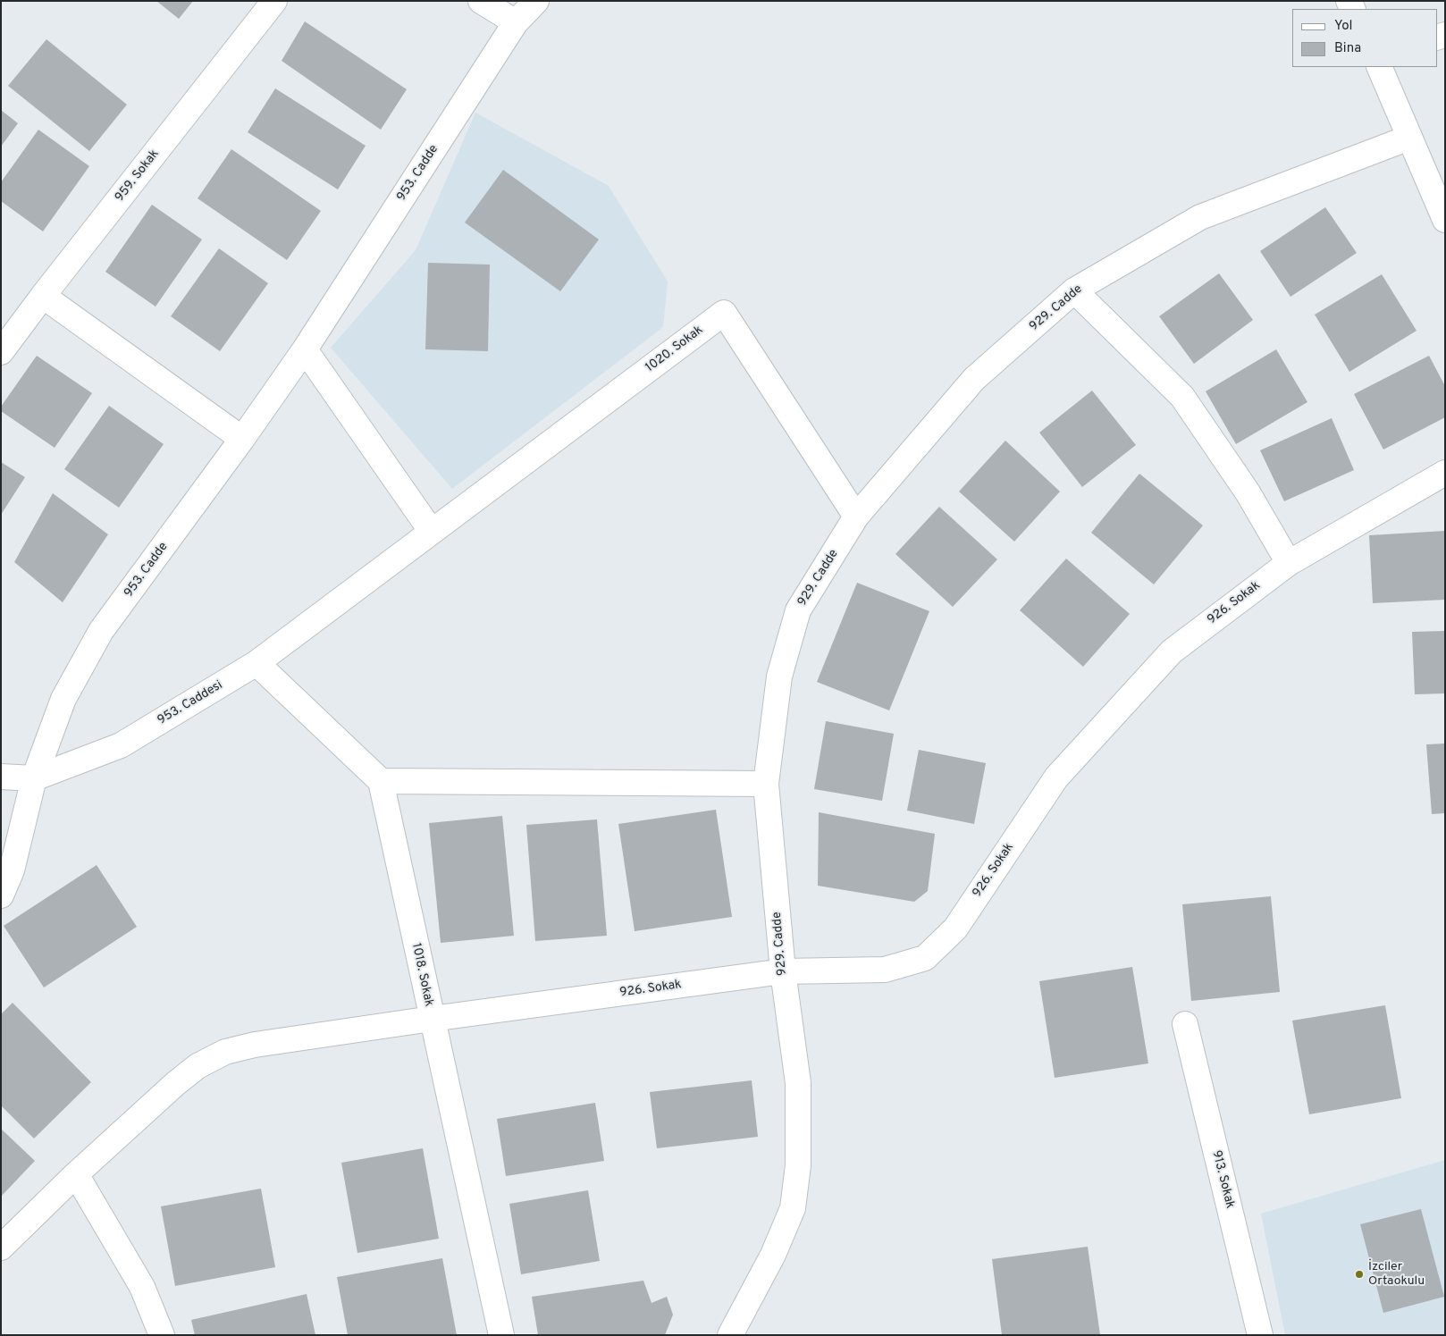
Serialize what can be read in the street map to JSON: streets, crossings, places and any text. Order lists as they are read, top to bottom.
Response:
{
  "streets": {
    "street": [
      "953. Cadde",
      "959. Sokak",
      "929. Cadde",
      "1020. Sokak",
      "926. Sokak",
      "953. Caddesi",
      "1018. Sokak",
      "913. Sokak"
    ]
  },
  "crossings": [
    ["953. Cadde", "953. Caddesi"],
    ["929. Cadde", "1020. Sokak"],
    ["929. Cadde", "926. Sokak"],
    ["1020. Sokak", "953. Caddesi"],
    ["926. Sokak", "1018. Sokak"]
  ],
  "places": ["İzciler Ortaokulu"],
  "legend": ["Yol", "Bina"]
}
